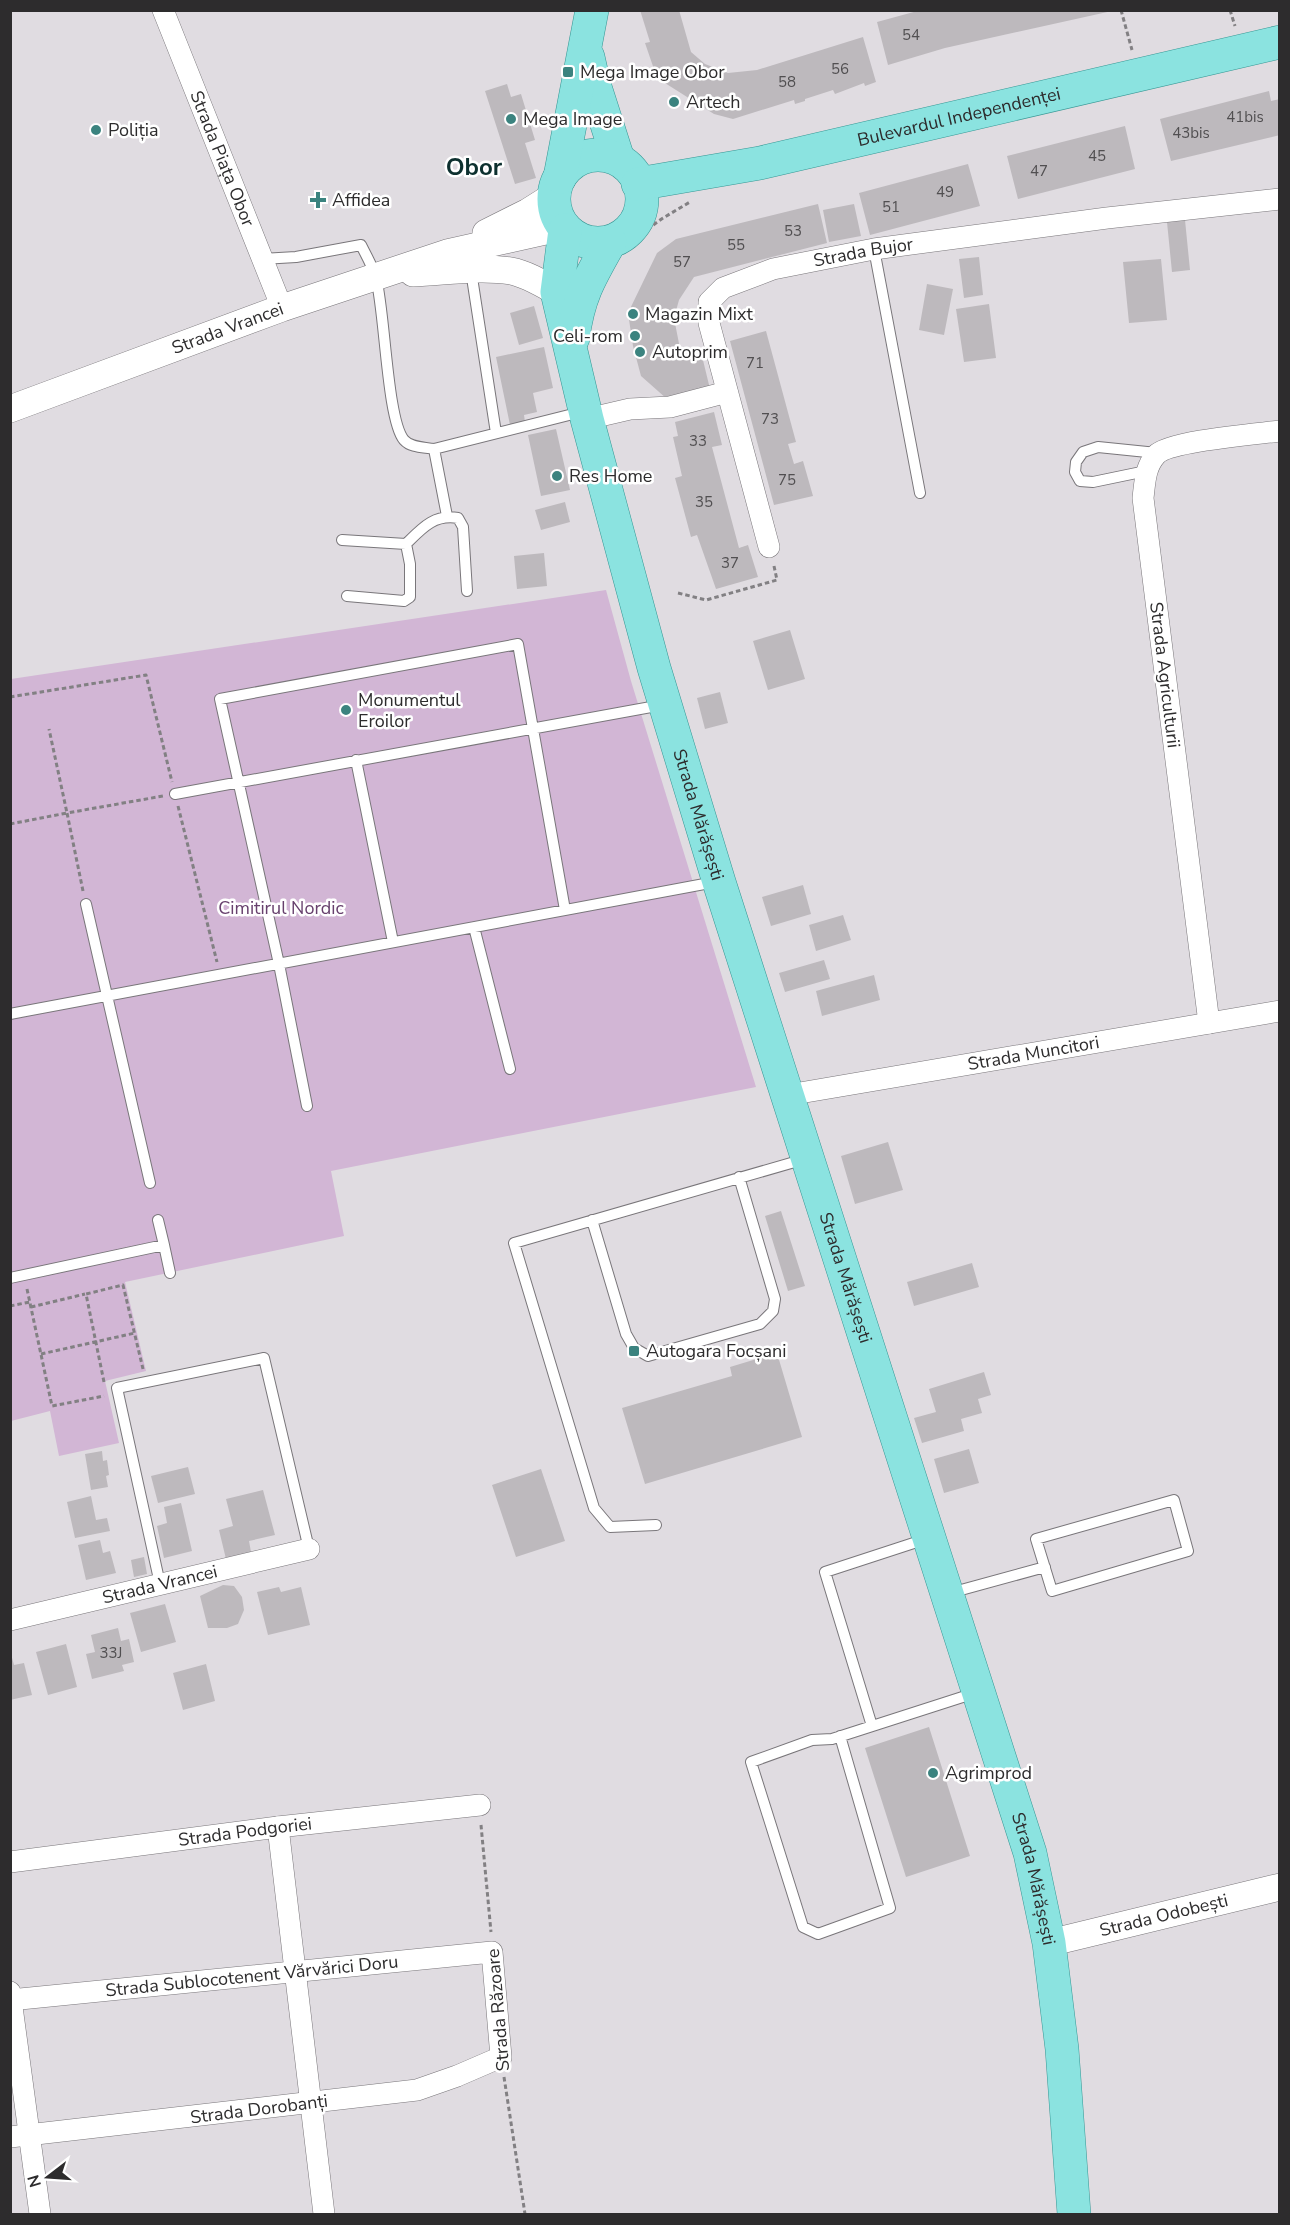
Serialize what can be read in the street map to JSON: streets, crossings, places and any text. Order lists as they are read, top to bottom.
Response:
{
  "streets": {
    "main road": ["Bulevardul Independenței", "Strada Mărășești"],
    "street": [
      "Strada Piața Obor",
      "Strada Bujor",
      "Strada Vrancei",
      "Strada Agriculturii",
      "Strada Muncitori",
      "Strada Podgoriei",
      "Strada Odobești",
      "Strada Sublocotenent Vărvărici Doru",
      "Strada Răzoare",
      "Strada Dorobanți"
    ]
  },
  "crossings": [
    ["Bulevardul Independenței", "Strada Vrancei"],
    ["Bulevardul Independenței", "Strada Mărășești"],
    ["Strada Piața Obor", "Strada Vrancei"],
    ["Strada Vrancei", "Strada Mărășești"],
    ["Strada Agriculturii", "Strada Muncitori"],
    ["Strada Mărășești", "Strada Muncitori"],
    ["Strada Mărășești", "Strada Odobești"],
    ["Strada Podgoriei", "Strada Răzoare"],
    ["Strada Sublocotenent Vărvărici Doru", "Strada Răzoare"],
    ["Strada Răzoare", "Strada Dorobanți"]
  ],
  "districts": ["Obor"],
  "parks": ["Cimitirul Nordic"],
  "places": {
    "transit": ["Mega Image Obor", "Autogara Focșani"],
    "other": [
      "Artech",
      "Mega Image",
      "Poliția",
      "Magazin Mixt",
      "Celi-rom",
      "Autoprim",
      "Res Home",
      "Monumentul Eroilor",
      "Agrimprod"
    ],
    "health": ["Affidea"]
  },
  "house_numbers": [
    "54",
    "56",
    "58",
    "41bis",
    "43bis",
    "45",
    "47",
    "49",
    "51",
    "53",
    "55",
    "57",
    "71",
    "73",
    "33",
    "75",
    "35",
    "37",
    "33J"
  ],
  "north": "left"
}
